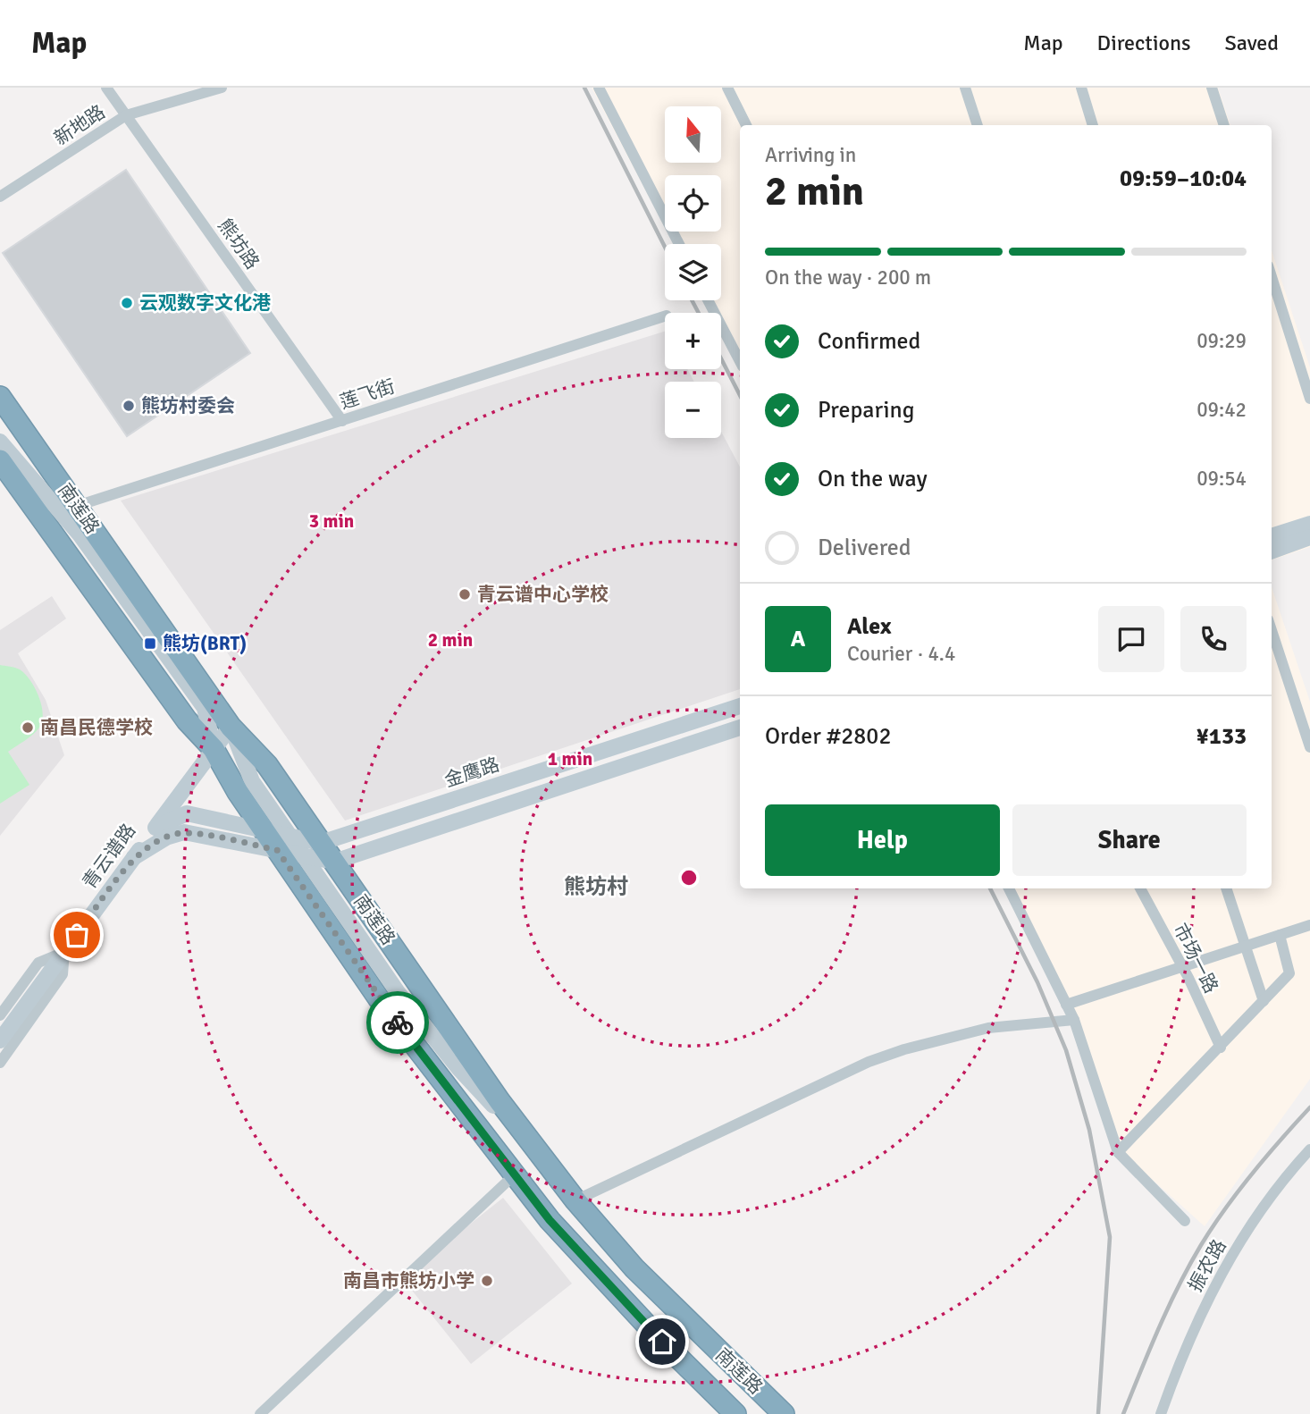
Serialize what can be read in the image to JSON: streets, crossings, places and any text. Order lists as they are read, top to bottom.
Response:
{
  "streets": {
    "highway": ["南莲路"],
    "street": [
      "新地路",
      "熊坊路",
      "莲飞街",
      "金鹰路",
      "青云谱路",
      "市场一路",
      "振农路"
    ]
  },
  "crossings": [
    ["新地路", "熊坊路"],
    ["熊坊路", "莲飞街"],
    ["莲飞街", "南莲路"],
    ["南莲路", "金鹰路"],
    ["南莲路", "青云谱路"]
  ],
  "districts": ["熊坊村"],
  "places": {
    "other": [
      "云观数字文化港",
      "熊坊村委会",
      "青云谱中心学校",
      "南昌民德学校",
      "南昌市熊坊小学"
    ],
    "transit": ["熊坊(BRT)"]
  },
  "north": "top",
  "page": {
    "header": "Map",
    "nav": ["Map", "Directions", "Saved"],
    "map_buttons": ["+", "−"],
    "heading": ["2 min", "Arriving in", "09:59–10:04"],
    "panel": [
      "Alex",
      "Courier · 4.4",
      "Order #2802",
      "¥133"
    ],
    "bar": "On the way · 200 m",
    "list": [
      ["Confirmed", "09:29"],
      ["Preparing", "09:42"],
      ["On the way", "09:54"],
      "Delivered"
    ],
    "round": "A",
    "buttons": ["Help", "Share"]
  },
  "rings": ["3 min", "2 min", "1 min"]
}
